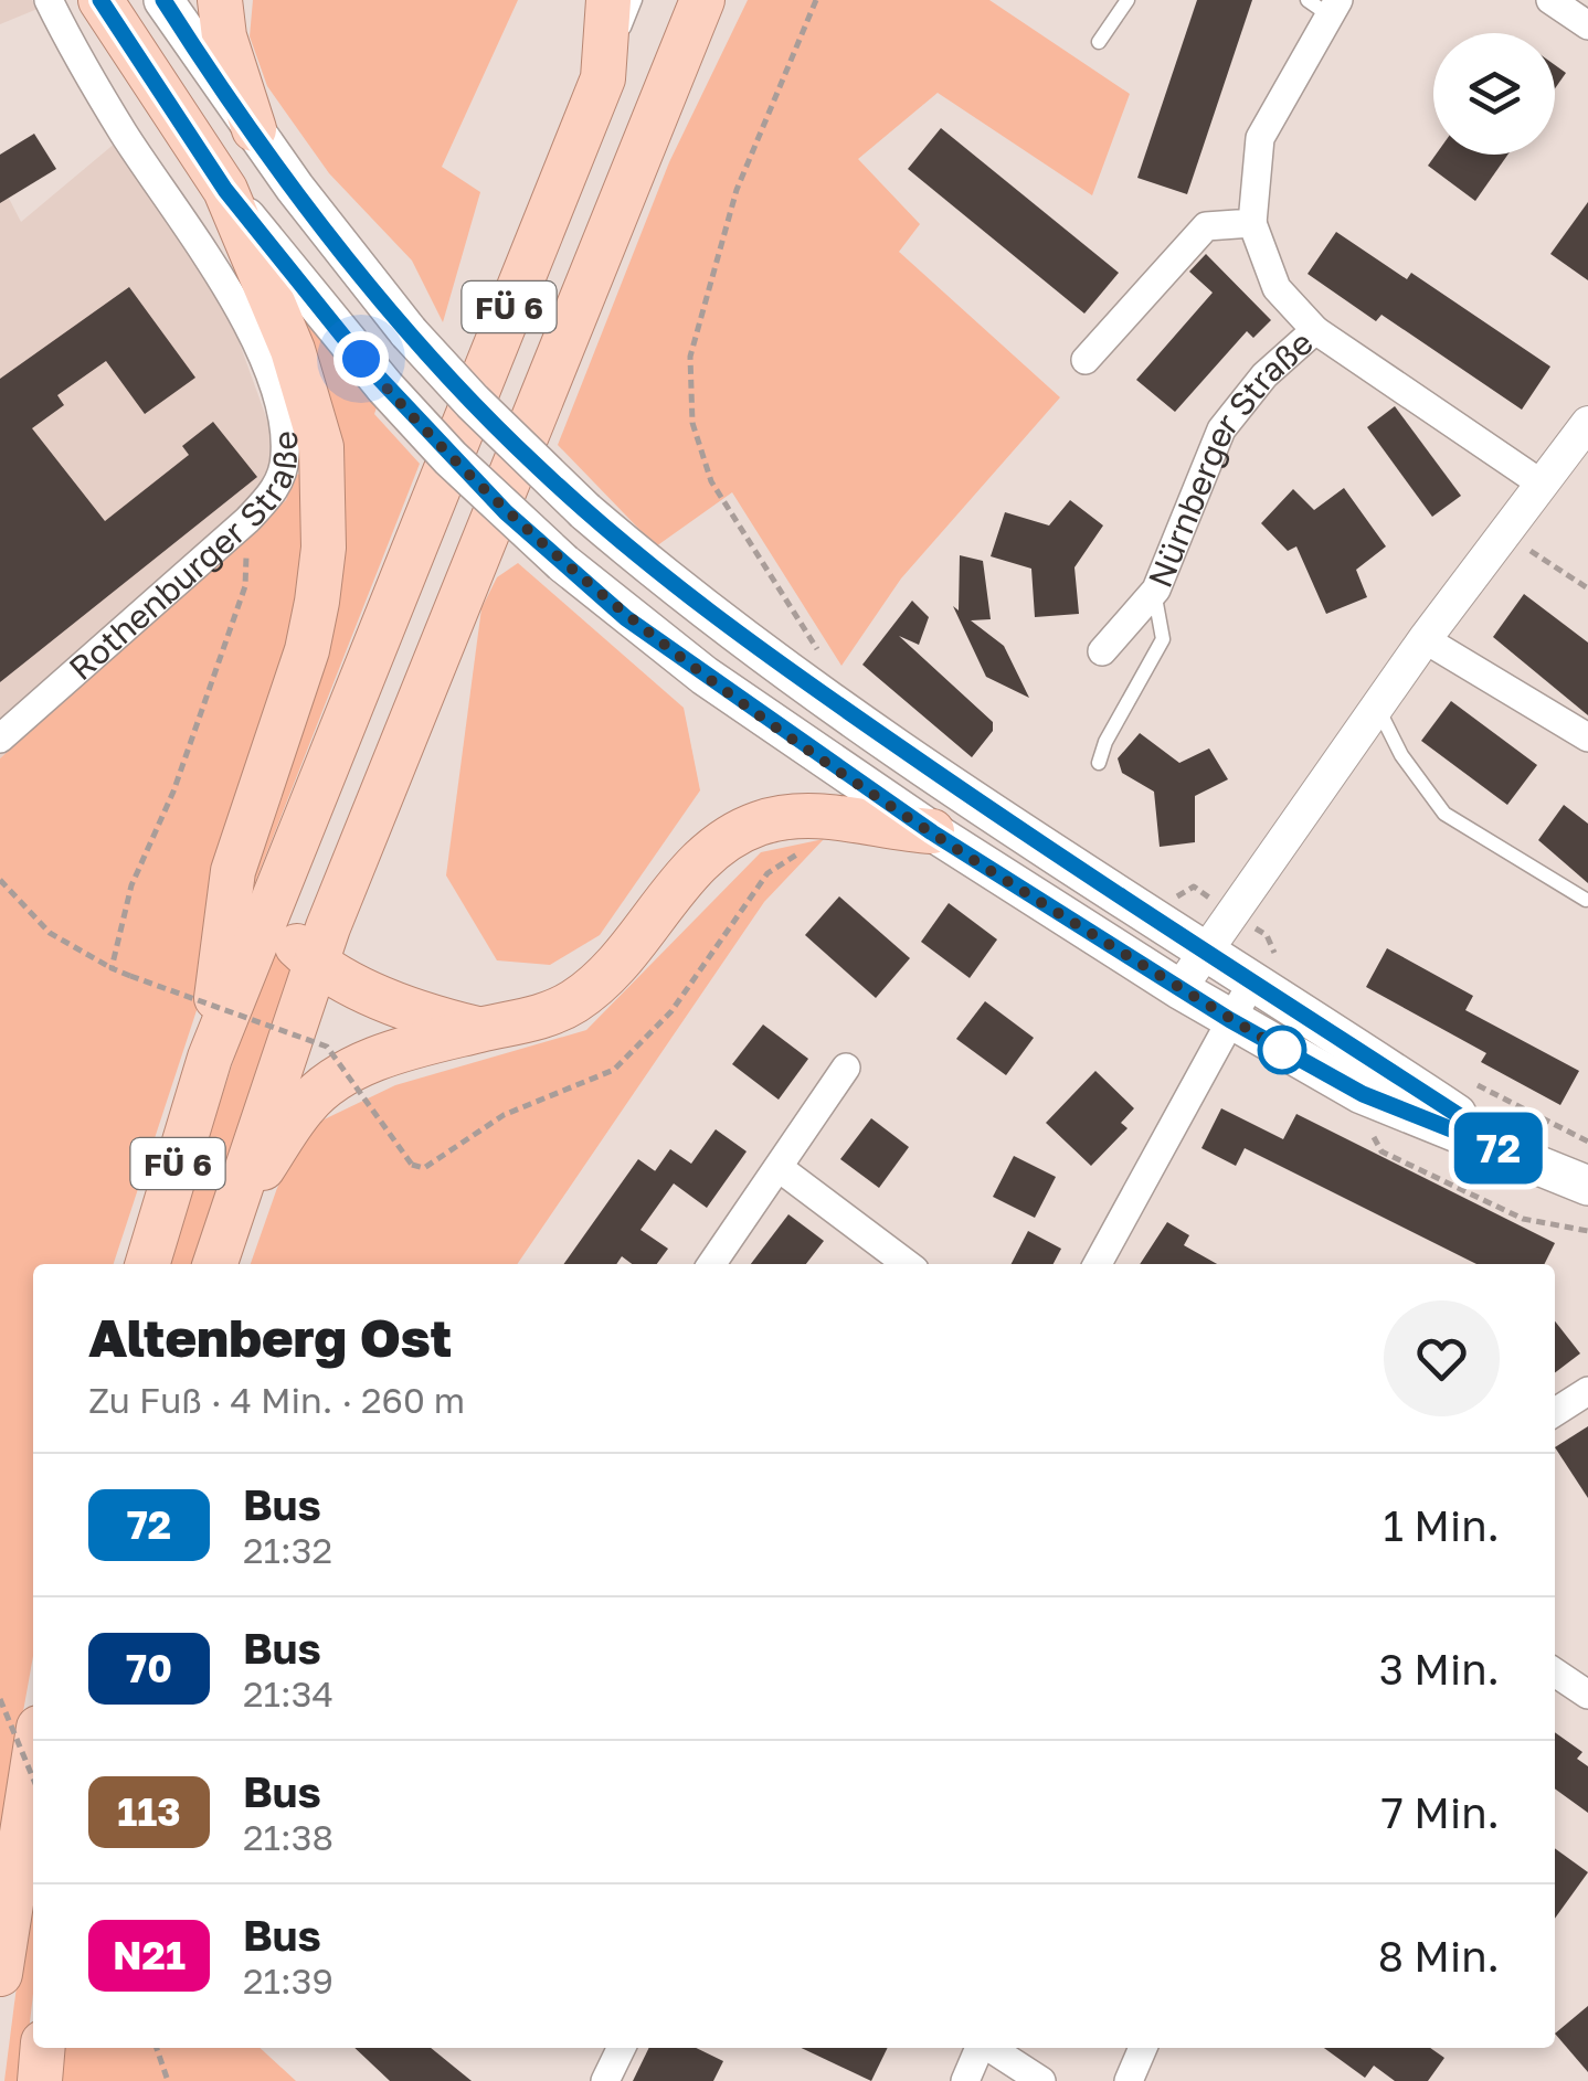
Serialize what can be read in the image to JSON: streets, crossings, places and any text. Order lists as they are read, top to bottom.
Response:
{
  "streets": {
    "main road": ["FÜ 6"],
    "street": ["Nürnberger Straße", "Rothenburger Straße"]
  },
  "lines": ["bus line 72"],
  "page": {
    "on_map": "72",
    "heading": ["Altenberg Ost", "Zu Fuß · 4 Min. · 260 m"],
    "list": [
      {
        "mark": "72",
        "name": "Bus",
        "note": "21:32",
        "value": "1 Min."
      },
      {
        "mark": "70",
        "name": "Bus",
        "note": "21:34",
        "value": "3 Min."
      },
      {
        "mark": "113",
        "name": "Bus",
        "note": "21:38",
        "value": "7 Min."
      },
      {
        "mark": "N21",
        "name": "Bus",
        "note": "21:39",
        "value": "8 Min."
      }
    ]
  }
}
